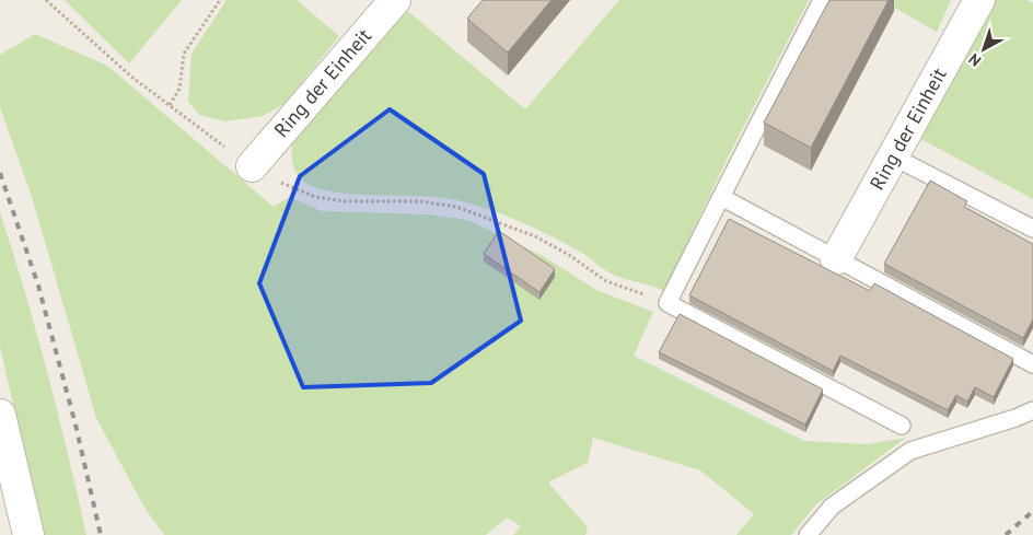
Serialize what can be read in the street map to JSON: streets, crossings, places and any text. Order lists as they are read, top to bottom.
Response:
{
  "streets": {
    "street": ["Ring der Einheit"]
  },
  "north": "bottom left"
}
